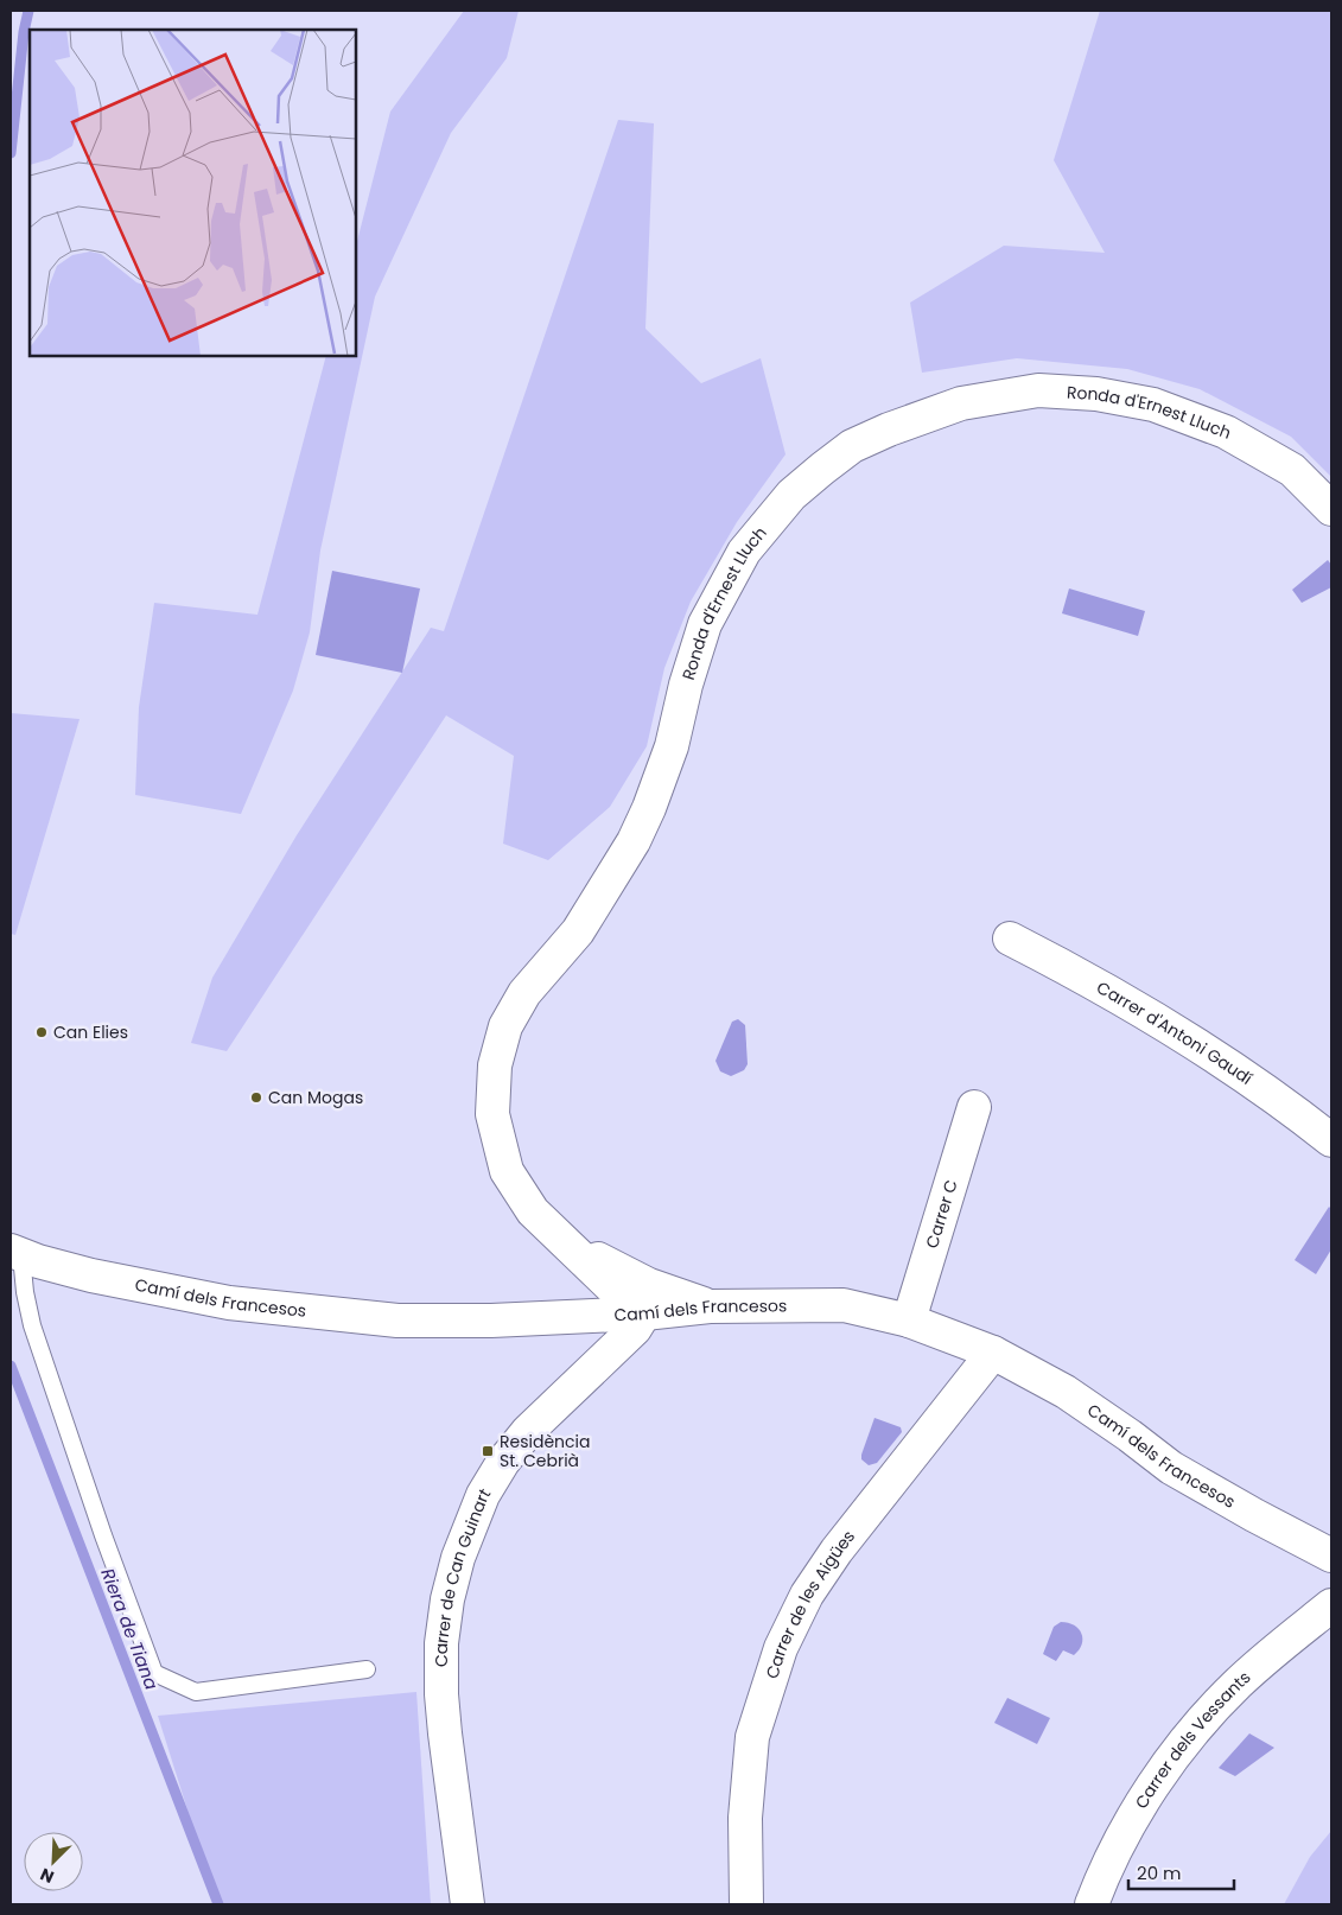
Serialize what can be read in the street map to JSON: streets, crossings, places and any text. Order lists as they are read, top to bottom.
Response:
{
  "streets": {
    "street": [
      "Ronda d'Ernest Lluch",
      "Carrer d'Antoni Gaudí",
      "Carrer C",
      "Camí dels Francesos",
      "Carrer de Can Guinart",
      "Carrer de les Aigües",
      "Carrer dels Vessants"
    ]
  },
  "crossings": [
    ["Ronda d'Ernest Lluch", "Camí dels Francesos"],
    ["Ronda d'Ernest Lluch", "Carrer de Can Guinart"],
    ["Carrer C", "Camí dels Francesos"],
    ["Camí dels Francesos", "Carrer de Can Guinart"],
    ["Camí dels Francesos", "Carrer de les Aigües"]
  ],
  "water": ["Riera de Tiana"],
  "places": {
    "other": ["Can Elies", "Can Mogas"],
    "transit": ["Residència St. Cebrià"]
  },
  "scale_bar": "20 m",
  "north": "bottom left"
}
